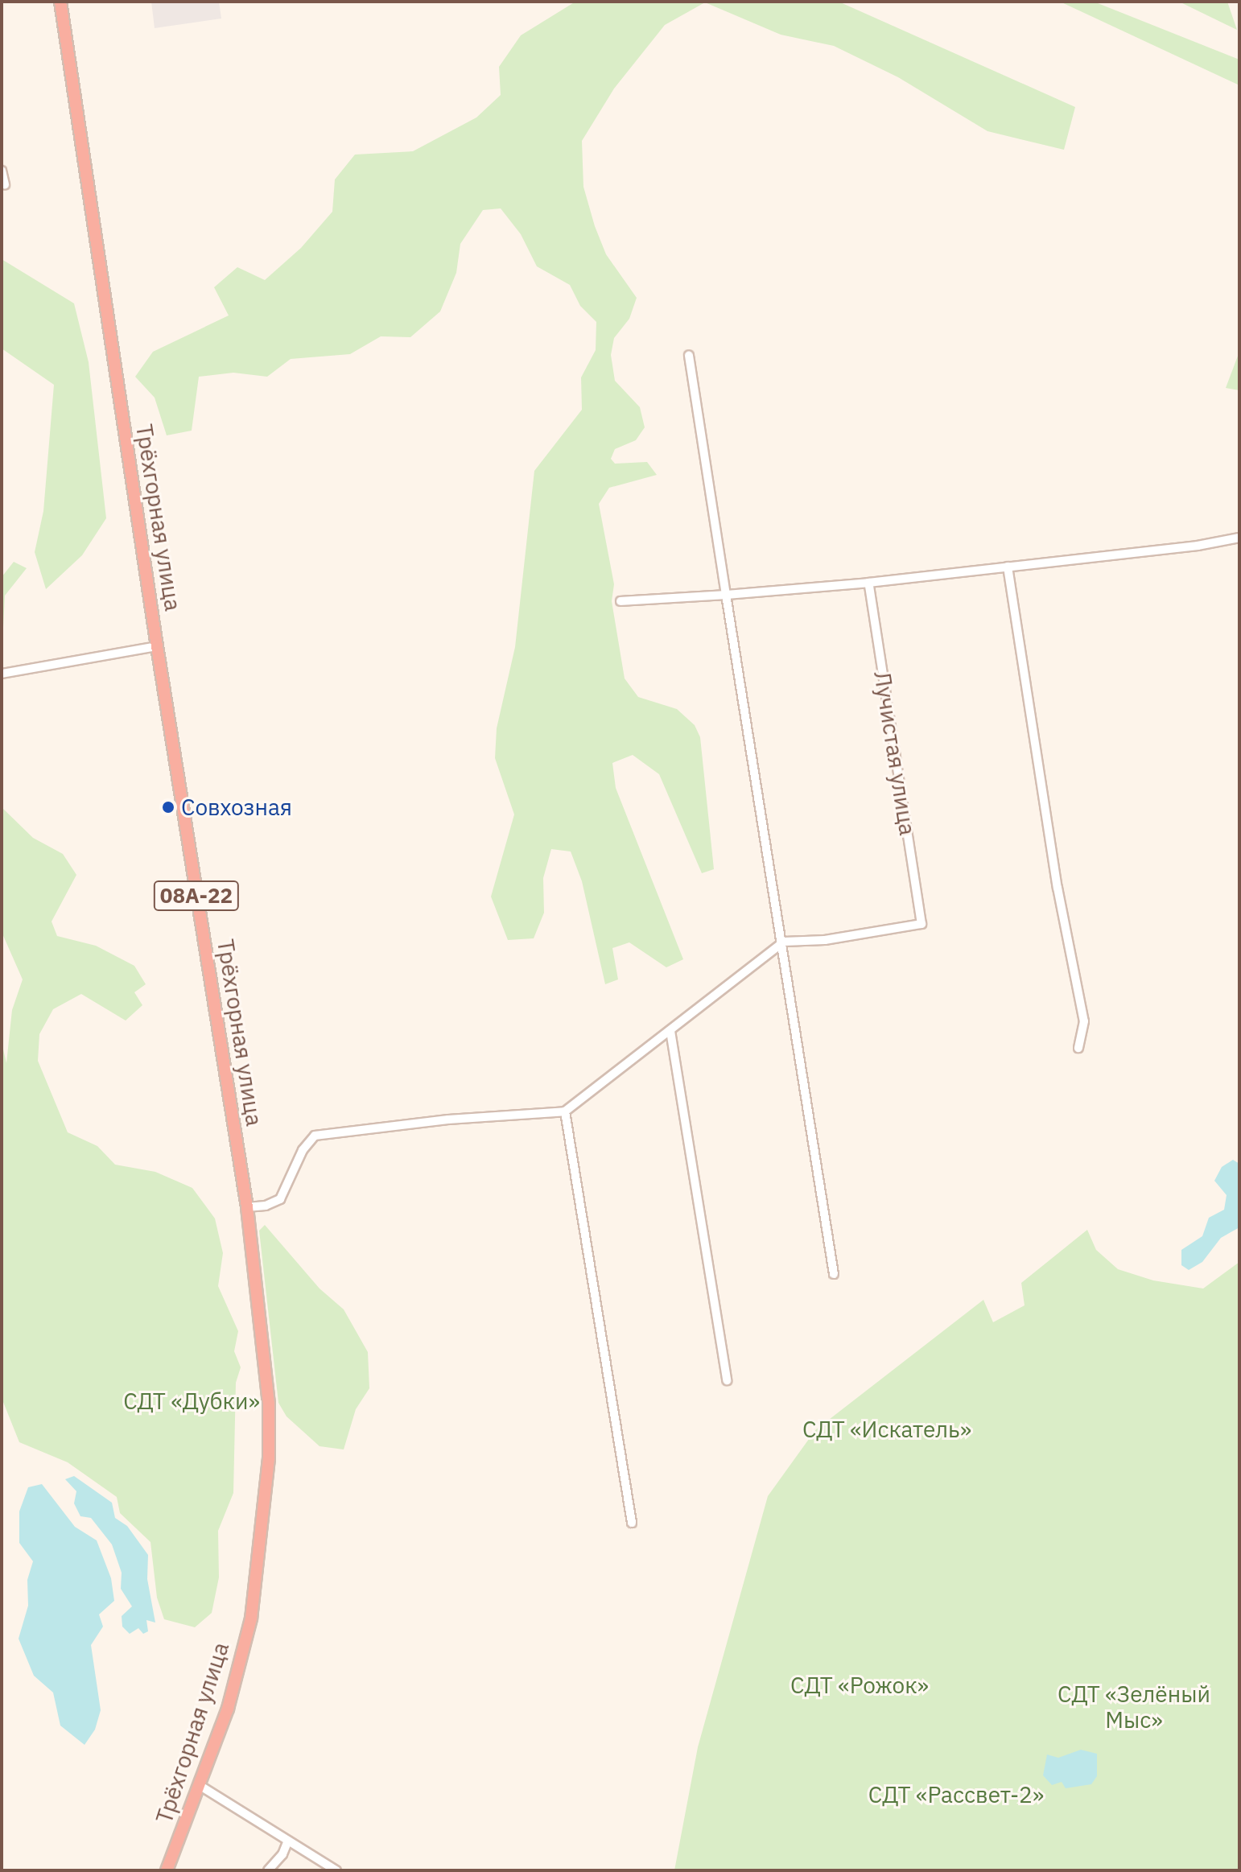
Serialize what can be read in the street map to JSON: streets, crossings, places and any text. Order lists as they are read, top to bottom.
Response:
{
  "streets": {
    "highway": ["Трёхгорная улица", "08А-22"],
    "street": ["Лучистая улица"]
  },
  "parks": [
    "СДТ «Дубки»",
    "СДТ «Искатель»",
    "СДТ «Рожок»",
    "СДТ «Зелёный Мыс»",
    "СДТ «Рассвет-2»"
  ],
  "places": ["Совхозная"]
}
